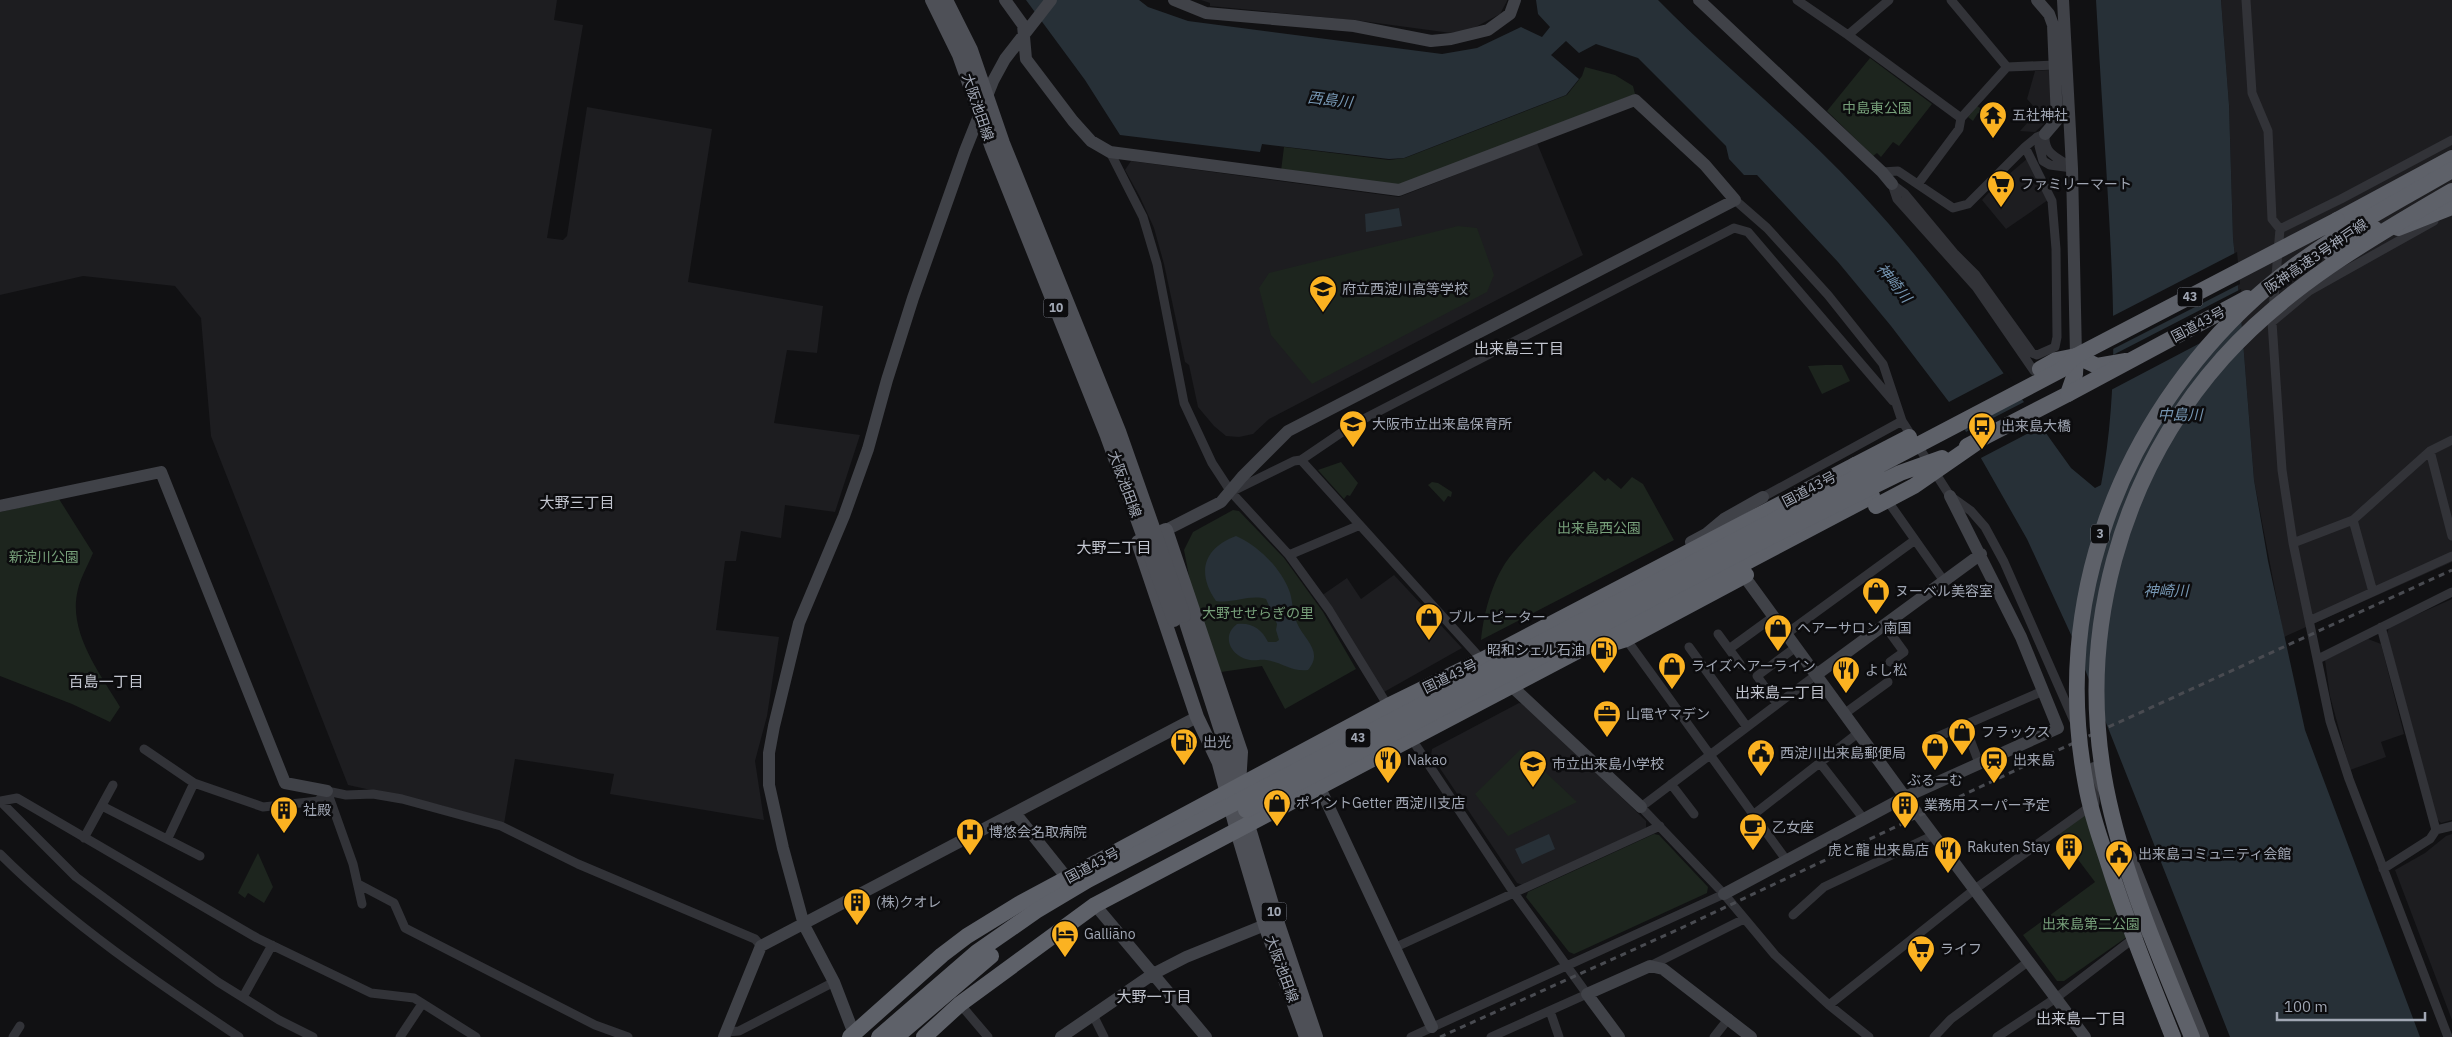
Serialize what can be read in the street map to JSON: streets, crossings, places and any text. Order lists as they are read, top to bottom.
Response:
{
  "streets": {
    "highway": [
      "阪神高速3号神戸線",
      "43",
      "国道43号",
      "3"
    ],
    "main road": ["大阪池田線", "10"]
  },
  "crossings": [
    ["大阪池田線", "国道43号"]
  ],
  "districts": [
    "出来島三丁目",
    "大野三丁目",
    "大野二丁目",
    "百島一丁目",
    "出来島二丁目",
    "大野一丁目",
    "出来島一丁目"
  ],
  "water": ["西島川", "神崎川", "中島川"],
  "parks": [
    "中島東公園",
    "出来島西公園",
    "新淀川公園",
    "大野せせらぎの里",
    "出来島第二公園"
  ],
  "places": {
    "temple": ["五社神社"],
    "supermarket": ["ファミリーマート", "ライフ"],
    "school or university": ["府立西淀川高等学校", "大阪市立出来島保育所", "市立出来島小学校"],
    "bus stop": ["出来島大橋"],
    "shop": [
      "ヌーベル美容室",
      "ブルーピーター",
      "ヘアーサロン 南国",
      "ライズヘアーライン",
      "フラックス",
      "ぶるーむ",
      "ポイントGetter 西淀川支店"
    ],
    "fuel station": ["昭和シェル石油", "出光"],
    "restaurant": ["よし松", "Nakao", "虎と龍 出来島店"],
    "office": ["山電ヤマデン"],
    "public building": ["西淀川出来島郵便局", "出来島コミュニティ会館"],
    "station": ["出来島"],
    "building": [
      "業務用スーパー予定",
      "社殿",
      "Rakuten Stay",
      "(株)クオレ"
    ],
    "cafe": ["乙女座"],
    "hospital": ["博悠会名取病院"],
    "hotel": ["Galliāno"]
  },
  "scale_bar": "100 m"
}
